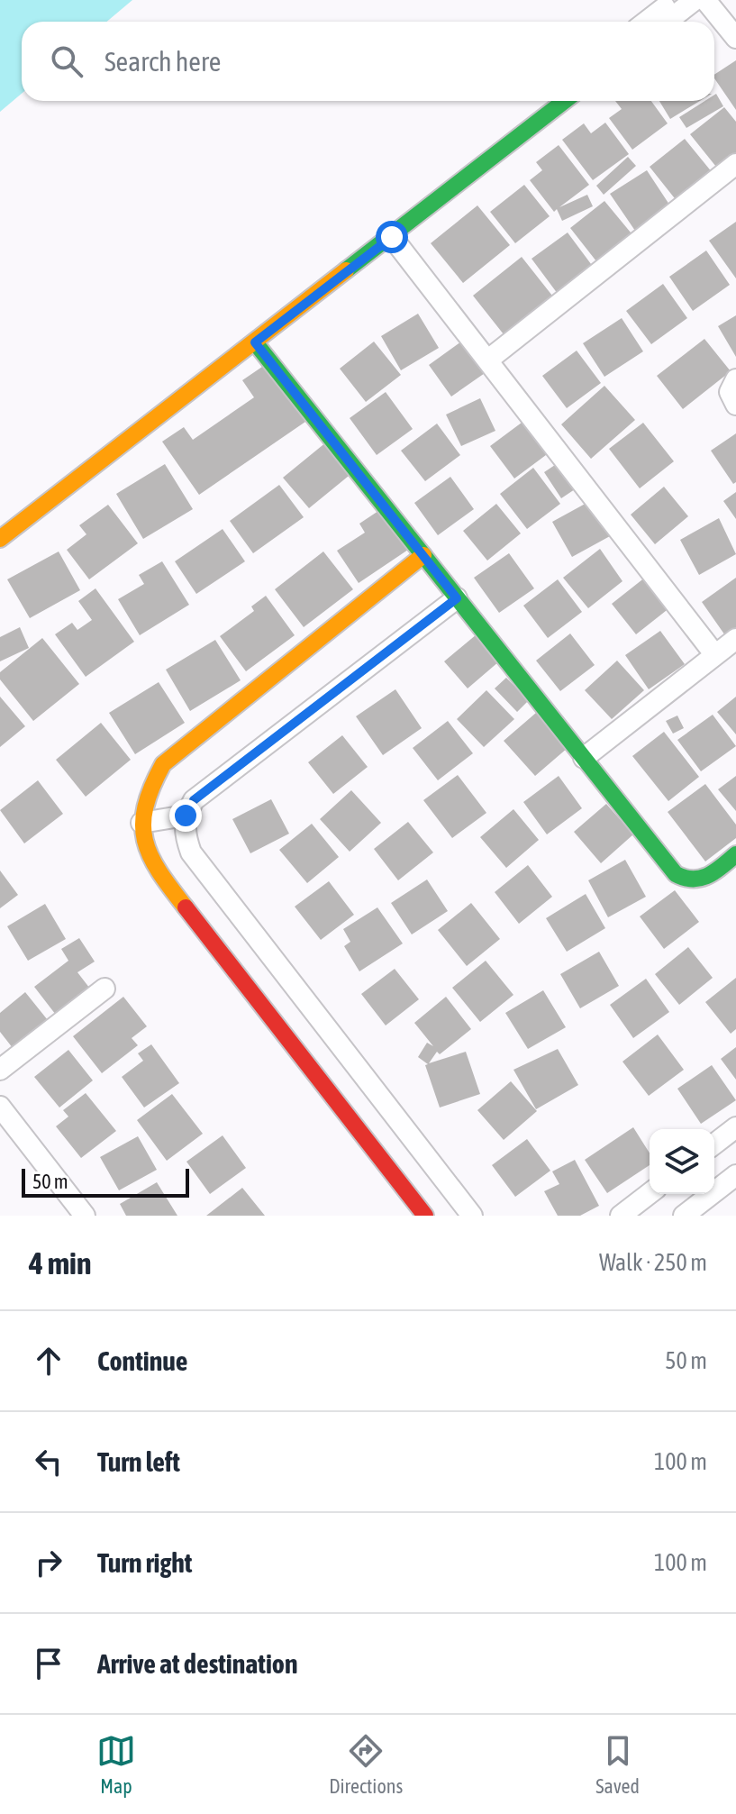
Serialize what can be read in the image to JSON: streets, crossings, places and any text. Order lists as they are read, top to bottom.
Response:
{
  "scale_bar": "50 m",
  "page": {
    "search": "Search here",
    "scale": "50 m",
    "heading": ["4 min", "Walk · 250 m"],
    "list": [
      ["Continue", "50 m"],
      ["Turn left", "100 m"],
      ["Turn right", "100 m"],
      "Arrive at destination"
    ],
    "nav": ["Map", "Directions", "Saved"]
  }
}
